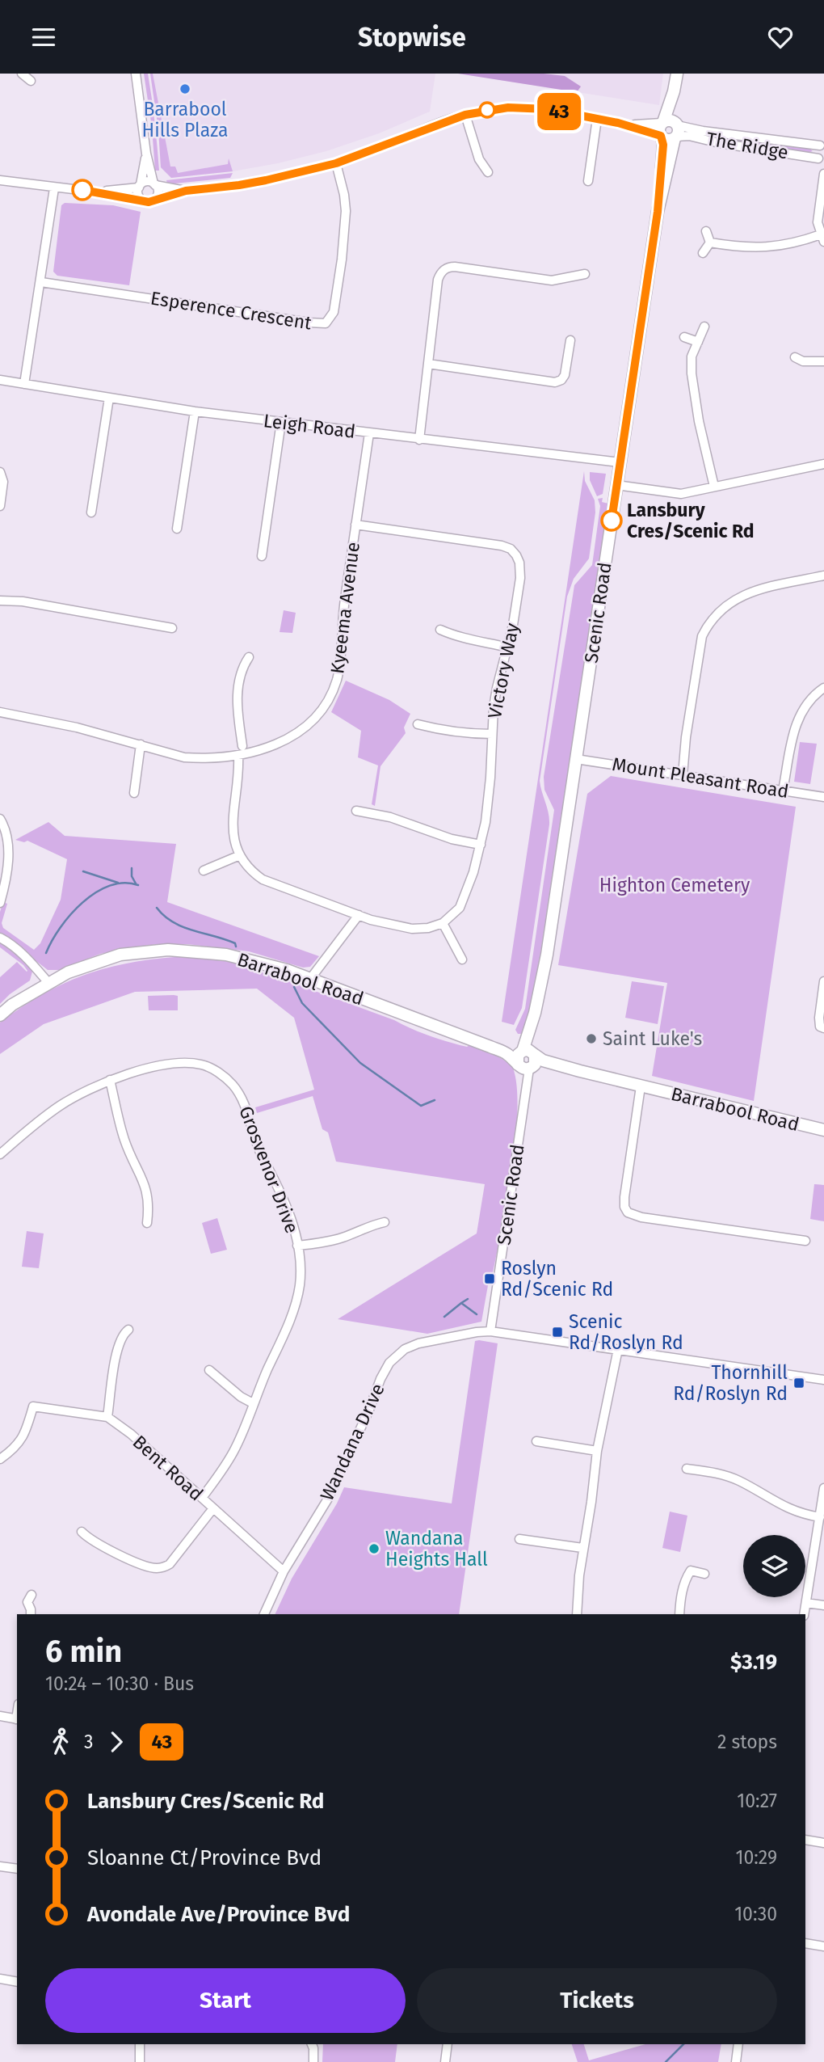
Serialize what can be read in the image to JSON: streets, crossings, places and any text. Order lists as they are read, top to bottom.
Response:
{
  "streets": {
    "main road": ["Scenic Road", "Barrabool Road"],
    "street": [
      "The Ridge",
      "Esperence Crescent",
      "Leigh Road",
      "Kyeema Avenue",
      "Victory Way",
      "Mount Pleasant Road",
      "Grosvenor Drive",
      "Wandana Drive",
      "Bent Road"
    ]
  },
  "crossings": [
    ["The Ridge", "Scenic Road"],
    ["Leigh Road", "Kyeema Avenue"],
    ["Leigh Road", "Scenic Road"],
    ["Kyeema Avenue", "Victory Way"],
    ["Scenic Road", "Mount Pleasant Road"],
    ["Scenic Road", "Barrabool Road"],
    ["Scenic Road", "Wandana Drive"],
    ["Grosvenor Drive", "Bent Road"],
    ["Wandana Drive", "Bent Road"]
  ],
  "parks": ["Highton Cemetery"],
  "places": {
    "other": [
      "Barrabool Hills Plaza",
      "Lansbury Cres/Scenic Rd",
      "Saint Luke's",
      "Wandana Heights Hall"
    ],
    "transit": ["Roslyn Rd/Scenic Rd", "Scenic Rd/Roslyn Rd", "Thornhill Rd/Roslyn Rd"]
  },
  "lines": ["bus line 43"],
  "page": {
    "header": "Stopwise",
    "on_map": "43",
    "heading": ["6 min", "10:24 – 10:30 · Bus", "$3.19"],
    "legs": ["3", "43", "2 stops"],
    "list": [
      {
        "name": "Lansbury Cres/Scenic Rd",
        "value": "10:27"
      },
      {
        "name": "Sloanne Ct/Province Bvd",
        "value": "10:29"
      },
      {
        "name": "Avondale Ave/Province Bvd",
        "value": "10:30"
      }
    ],
    "buttons": ["Start", "Tickets"]
  }
}
